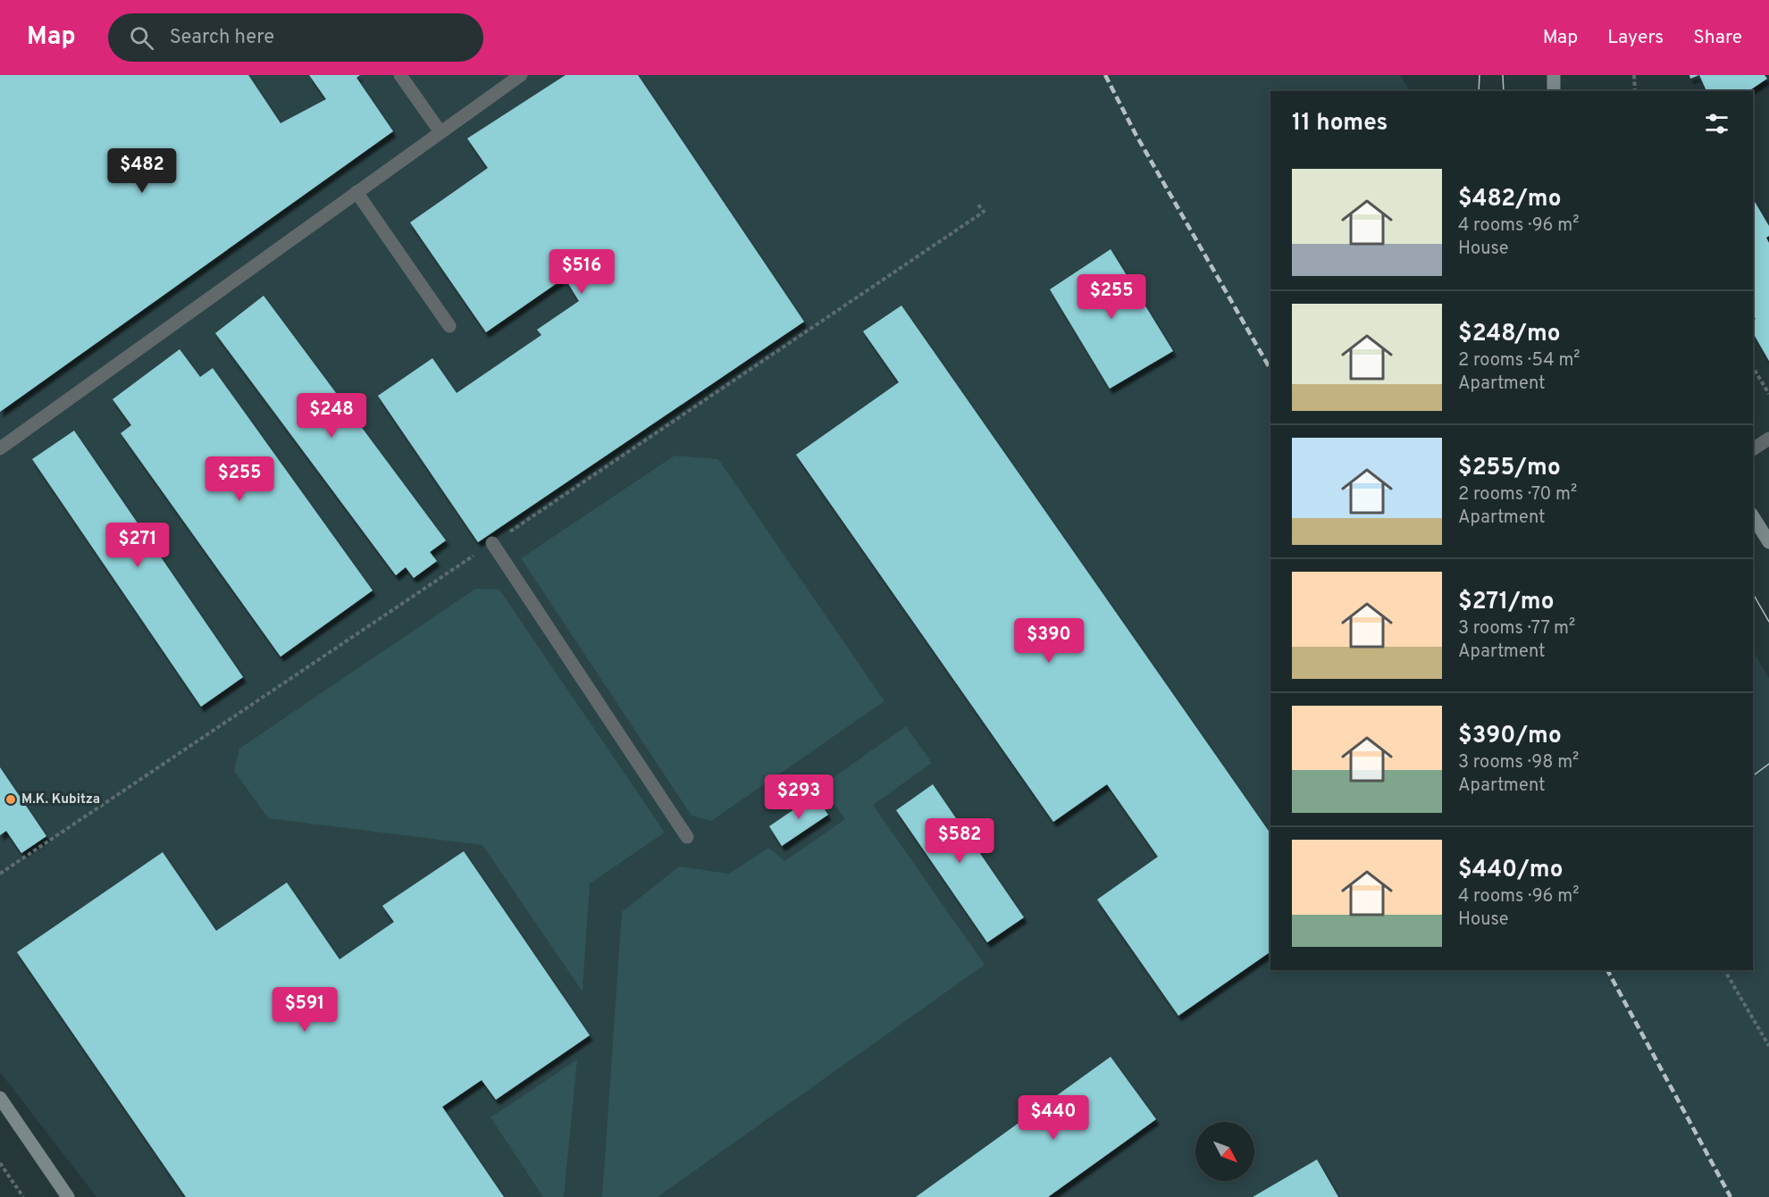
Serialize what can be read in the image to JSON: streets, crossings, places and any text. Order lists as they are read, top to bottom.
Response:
{
  "places": ["M.K. Kubitza"],
  "north": "bottom right",
  "page": {
    "header": "Map",
    "search": "Search here",
    "nav": ["Map", "Layers", "Share"],
    "heading": "11 homes",
    "price": [
      "$482",
      "$516",
      "$255",
      "$248",
      "$255",
      "$271",
      "$390",
      "$293",
      "$582",
      "$591",
      "$440"
    ],
    "list": [
      {
        "name": "$482/mo",
        "note": "4 rooms · 96 m² · House"
      },
      {
        "name": "$248/mo",
        "note": "2 rooms · 54 m² · Apartment"
      },
      {
        "name": "$255/mo",
        "note": "2 rooms · 70 m² · Apartment"
      },
      {
        "name": "$271/mo",
        "note": "3 rooms · 77 m² · Apartment"
      },
      {
        "name": "$390/mo",
        "note": "3 rooms · 98 m² · Apartment"
      },
      {
        "name": "$440/mo",
        "note": "4 rooms · 96 m² · House"
      }
    ]
  }
}
